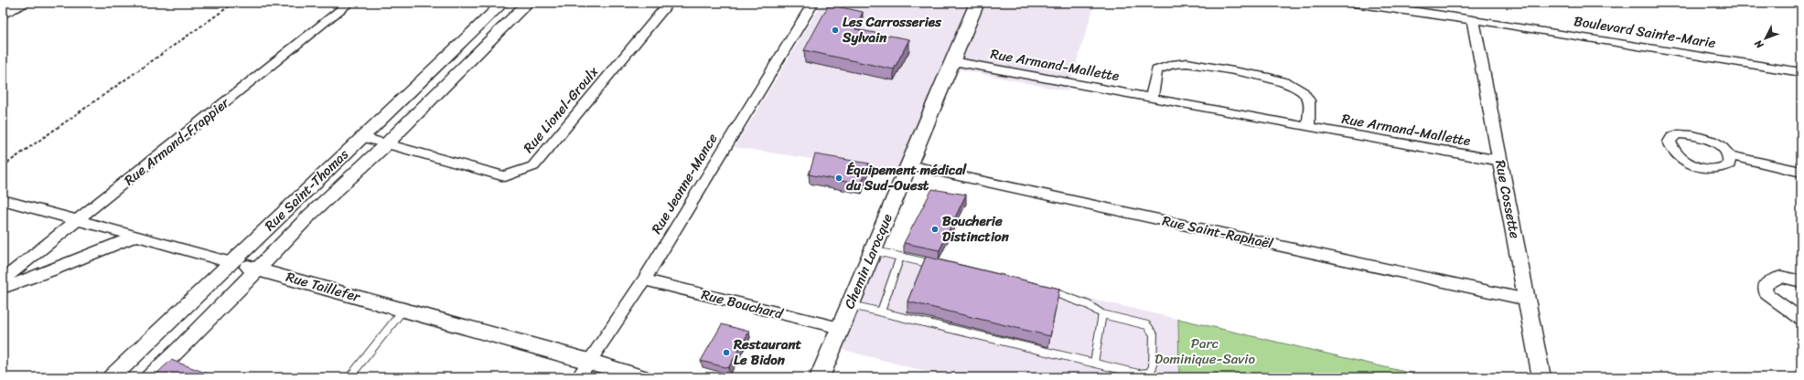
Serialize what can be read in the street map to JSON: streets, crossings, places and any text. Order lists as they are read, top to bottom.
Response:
{
  "streets": {
    "main road": ["Chemin Larocque"],
    "street": [
      "Boulevard Sainte-Marie",
      "Rue Armand-Mallette",
      "Rue Lionel-Groulx",
      "Rue Armand-Frappier",
      "Rue Jeanne-Mance",
      "Rue Saint-Thomas",
      "Rue Cossette",
      "Rue Saint-Raphaël",
      "Rue Taillefer",
      "Rue Bouchard"
    ]
  },
  "crossings": [
    ["Boulevard Sainte-Marie", "Rue Cossette"],
    ["Rue Armand-Mallette", "Rue Cossette"],
    ["Rue Armand-Mallette", "Chemin Larocque"],
    ["Rue Lionel-Groulx", "Rue Saint-Thomas"],
    ["Rue Armand-Frappier", "Rue Taillefer"],
    ["Rue Jeanne-Mance", "Rue Taillefer"],
    ["Rue Jeanne-Mance", "Rue Bouchard"],
    ["Rue Saint-Thomas", "Rue Taillefer"],
    ["Rue Cossette", "Rue Saint-Raphaël"],
    ["Rue Saint-Raphaël", "Chemin Larocque"],
    ["Chemin Larocque", "Rue Bouchard"]
  ],
  "parks": ["Parc Dominique-Savio"],
  "places": [
    "Les Carrosseries Sylvain",
    "Équipement médical du Sud-Ouest",
    "Boucherie Distinction",
    "Restaurant Le Bidon"
  ],
  "north": "bottom left"
}
